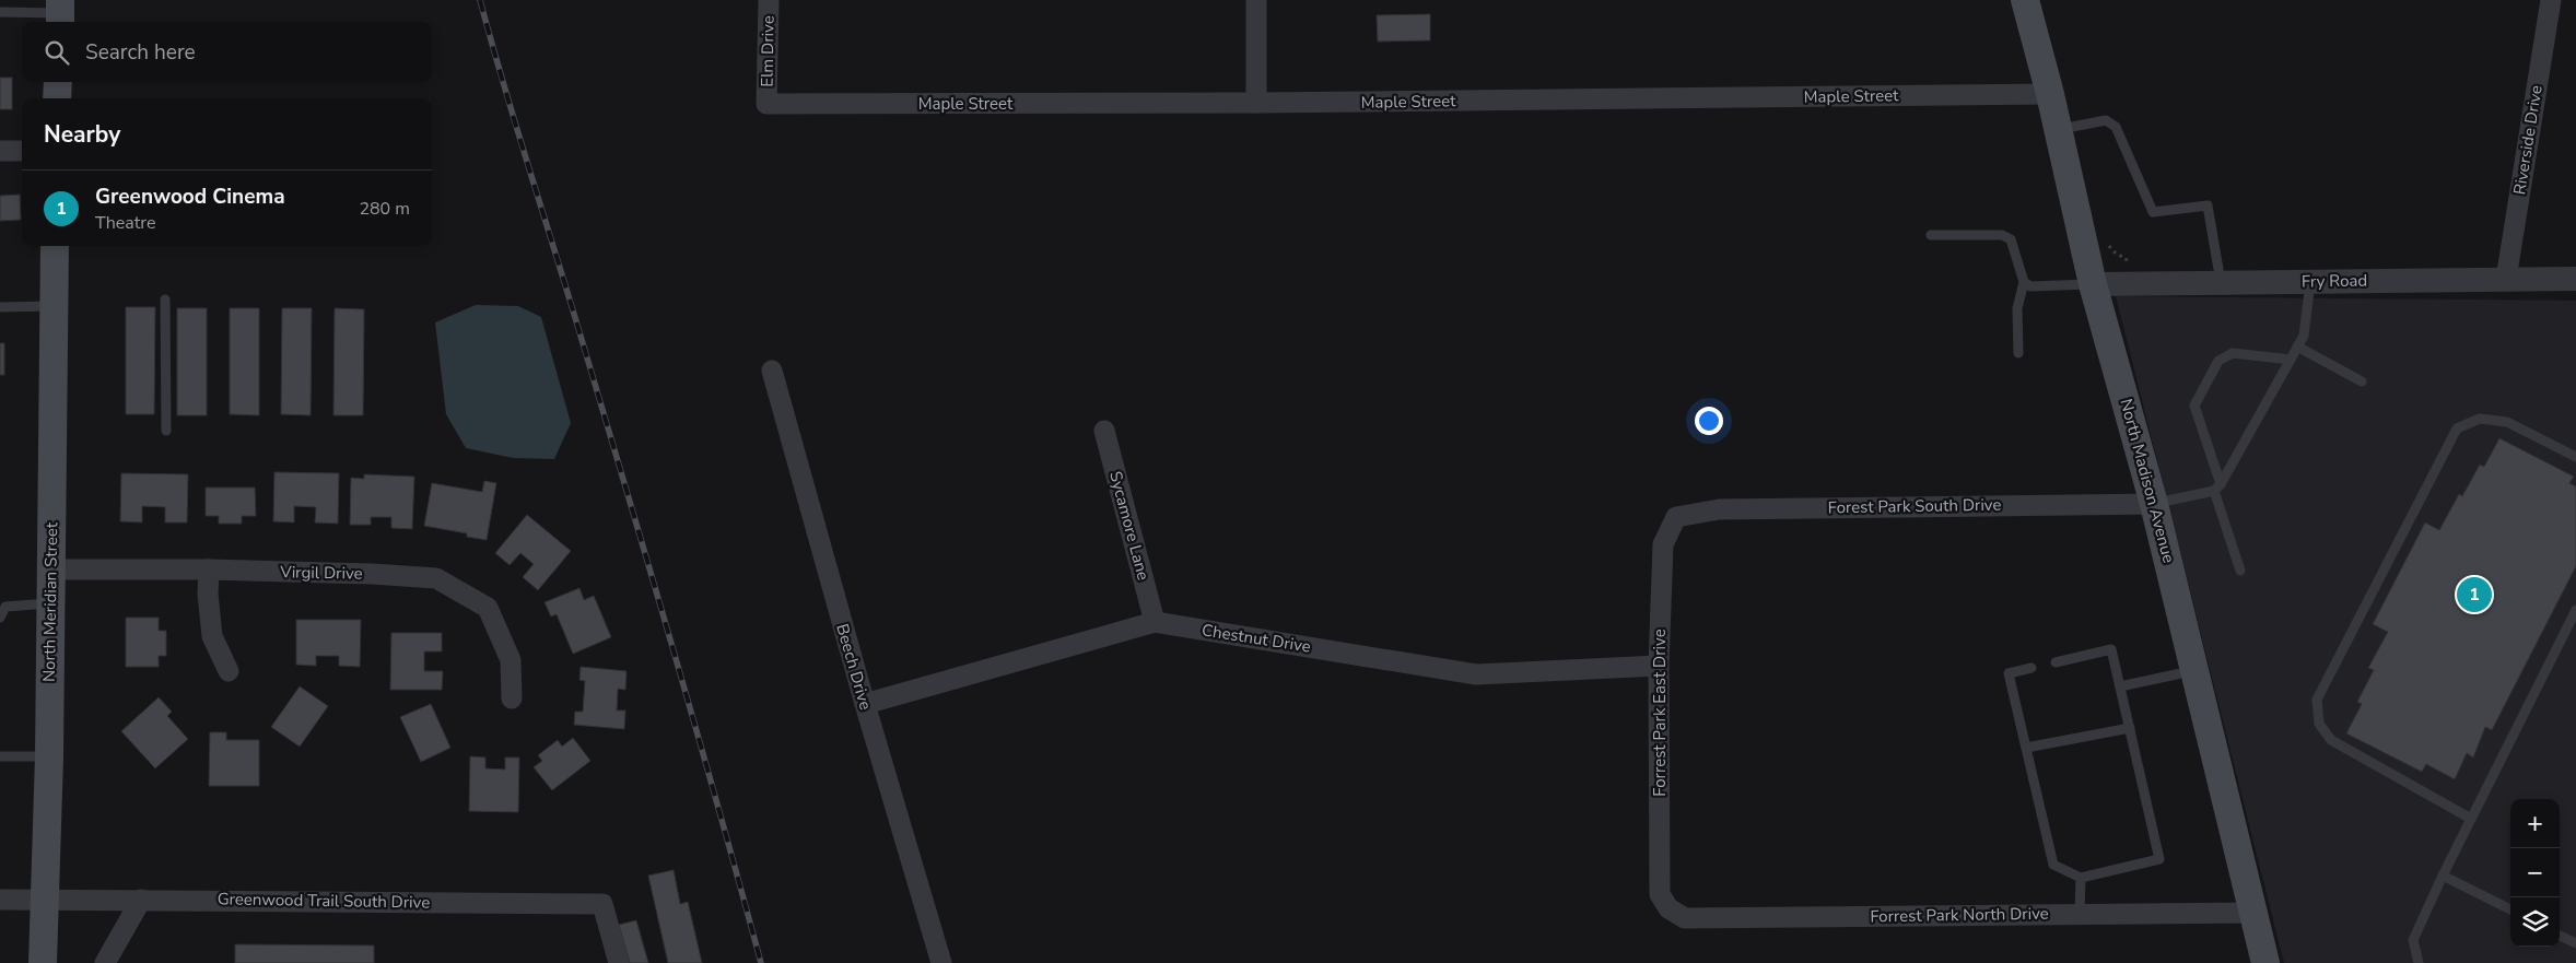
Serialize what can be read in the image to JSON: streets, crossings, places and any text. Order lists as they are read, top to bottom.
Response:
{
  "streets": {
    "main road": ["North Madison Avenue", "North Meridian Street"],
    "street": [
      "Elm Drive",
      "Maple Street",
      "Riverside Drive",
      "Fry Road",
      "Forest Park South Drive",
      "Sycamore Lane",
      "Virgil Drive",
      "Chestnut Drive",
      "Beech Drive",
      "Forrest Park East Drive",
      "Greenwood Trail South Drive",
      "Forrest Park North Drive"
    ]
  },
  "crossings": [
    ["Elm Drive", "Maple Street"],
    ["Maple Street", "North Madison Avenue"],
    ["Riverside Drive", "Fry Road"],
    ["Fry Road", "North Madison Avenue"],
    ["North Madison Avenue", "Forest Park South Drive"],
    ["North Madison Avenue", "Forrest Park North Drive"],
    ["Forest Park South Drive", "Forrest Park East Drive"],
    ["Sycamore Lane", "Chestnut Drive"],
    ["Virgil Drive", "North Meridian Street"],
    ["North Meridian Street", "Greenwood Trail South Drive"],
    ["Chestnut Drive", "Beech Drive"],
    ["Chestnut Drive", "Forrest Park East Drive"],
    ["Forrest Park East Drive", "Forrest Park North Drive"]
  ],
  "page": {
    "search": "Search here",
    "heading": "Nearby",
    "list": [
      {
        "mark": "1",
        "name": "Greenwood Cinema",
        "note": "Theatre",
        "value": "280 m"
      }
    ],
    "pins": "1",
    "map_buttons": ["+", "−"]
  }
}
